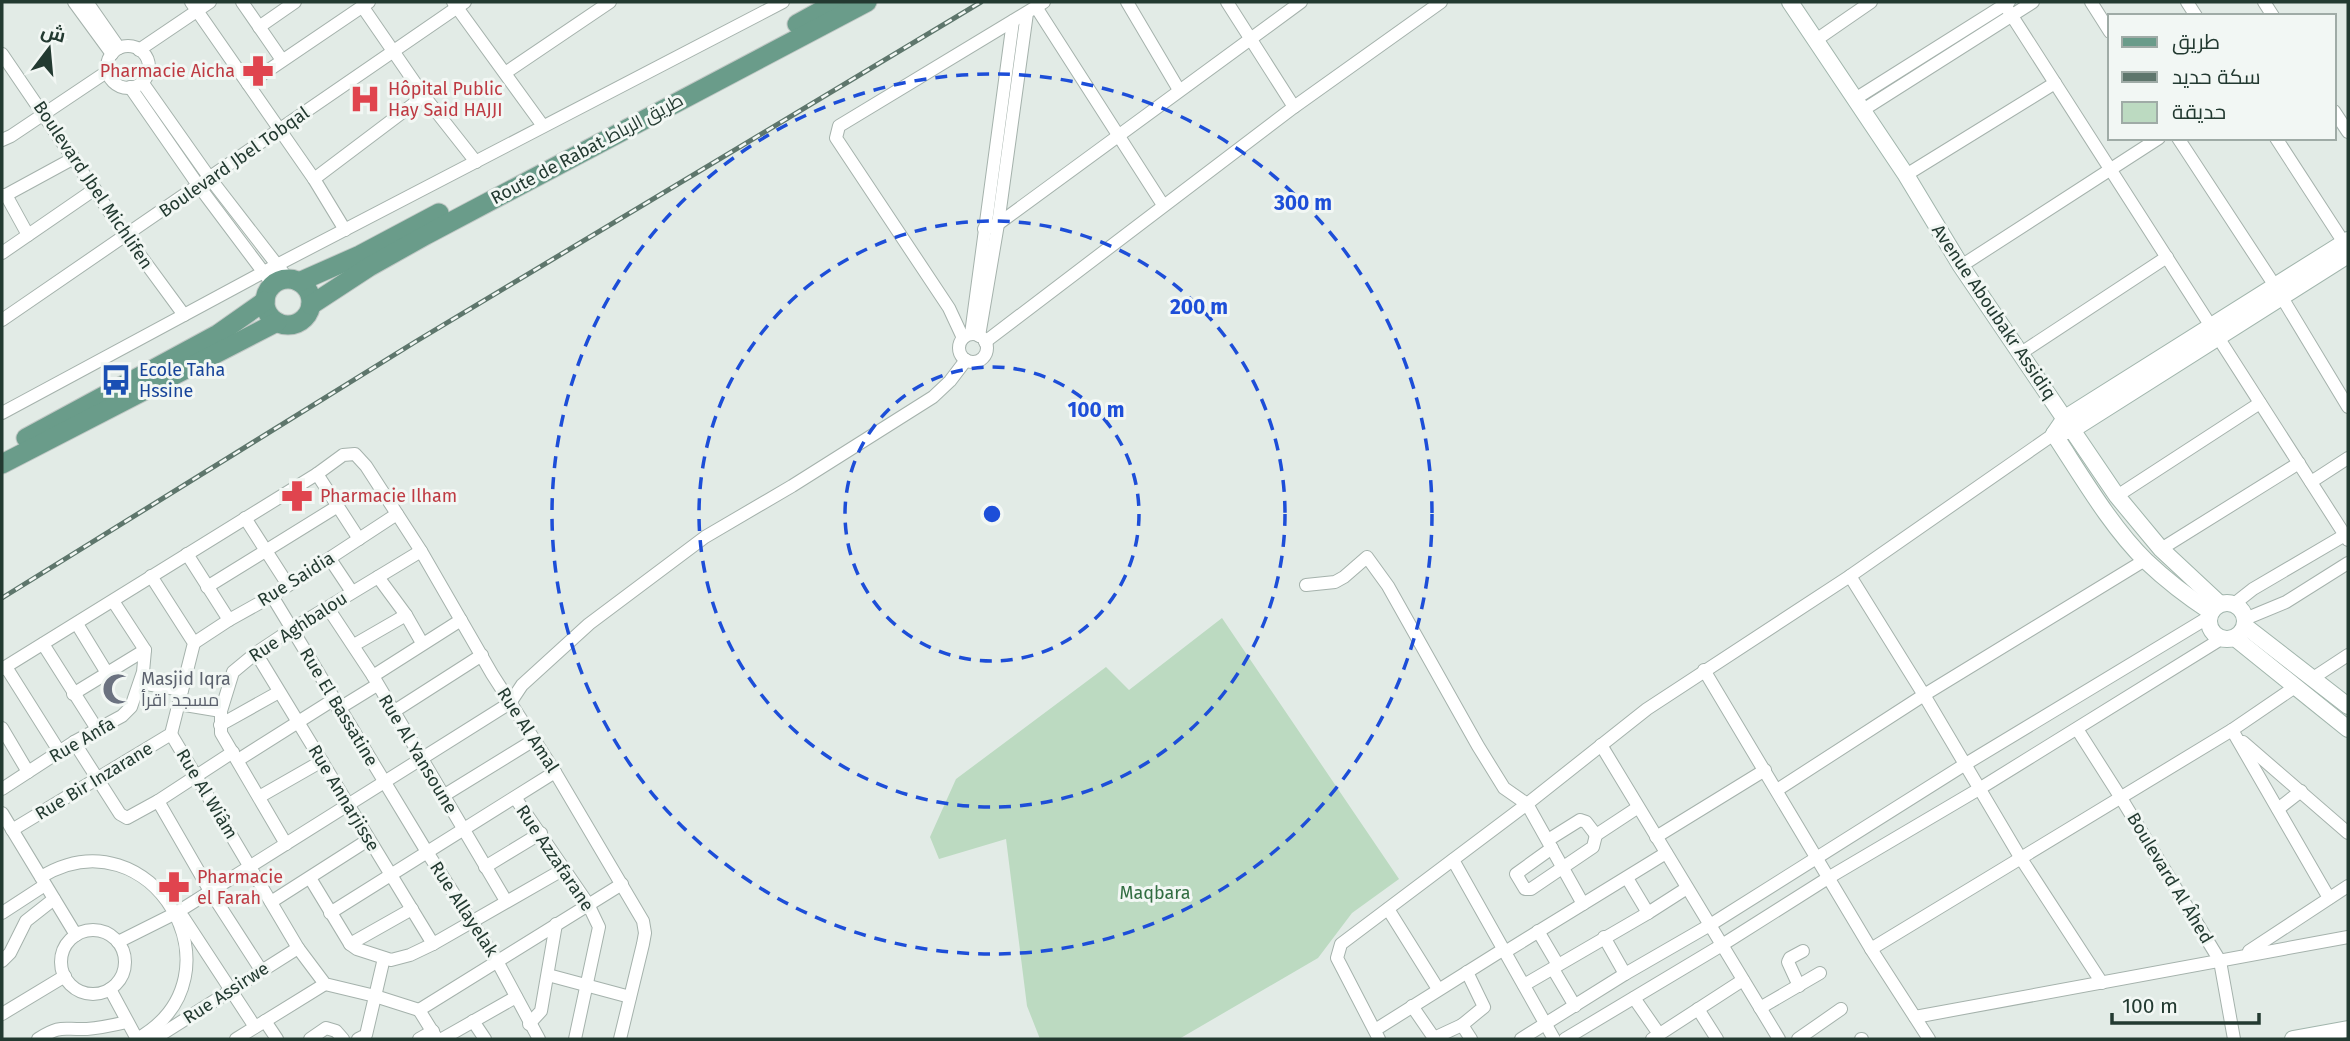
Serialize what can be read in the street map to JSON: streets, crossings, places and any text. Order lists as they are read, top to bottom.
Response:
{
  "streets": {
    "main road": ["Route de Rabat طريق الرباط"],
    "street": [
      "Boulevard Jbel Tobqal",
      "Boulevard Jbel Michlifen",
      "Avenue Aboubakr Assidiq",
      "Rue Saidia",
      "Rue Aghbalou",
      "Rue El Bassatine",
      "Rue Al Amal",
      "Rue Anfa",
      "Rue Al Yansoune",
      "Rue Bir Inzarane",
      "Rue Al Wiâm",
      "Rue Annarjisse",
      "Rue Azzafarane",
      "Boulevard Al Âhed",
      "Rue Allayelak",
      "Rue Assirwe"
    ]
  },
  "crossings": [
    ["Boulevard Jbel Tobqal", "Boulevard Jbel Michlifen"],
    ["Rue Saidia", "Rue El Bassatine"],
    ["Rue Saidia", "Rue Al Amal"],
    ["Rue Saidia", "Rue Bir Inzarane"],
    ["Rue Aghbalou", "Rue El Bassatine"],
    ["Rue Aghbalou", "Rue Al Amal"],
    ["Rue Aghbalou", "Rue Al Yansoune"],
    ["Rue Aghbalou", "Rue Annarjisse"],
    ["Rue El Bassatine", "Rue Allayelak"],
    ["Rue Bir Inzarane", "Rue Al Wiâm"],
    ["Rue Al Wiâm", "Rue Assirwe"]
  ],
  "parks": ["Maqbara"],
  "places": {
    "pharmacy": ["Pharmacie Aicha", "Pharmacie Ilham", "Pharmacie el Farah"],
    "hospital": ["Hôpital Public Hay Said HAJJI"],
    "bus stop": ["Ecole Taha Hssine"],
    "mosque": ["Masjid Iqra مسجد اقرأ"]
  },
  "legend": ["طريق", "سكة حديد", "حديقة"],
  "scale_bar": "100 m",
  "north": "top",
  "rings": ["300 m", "200 m", "100 m"]
}
